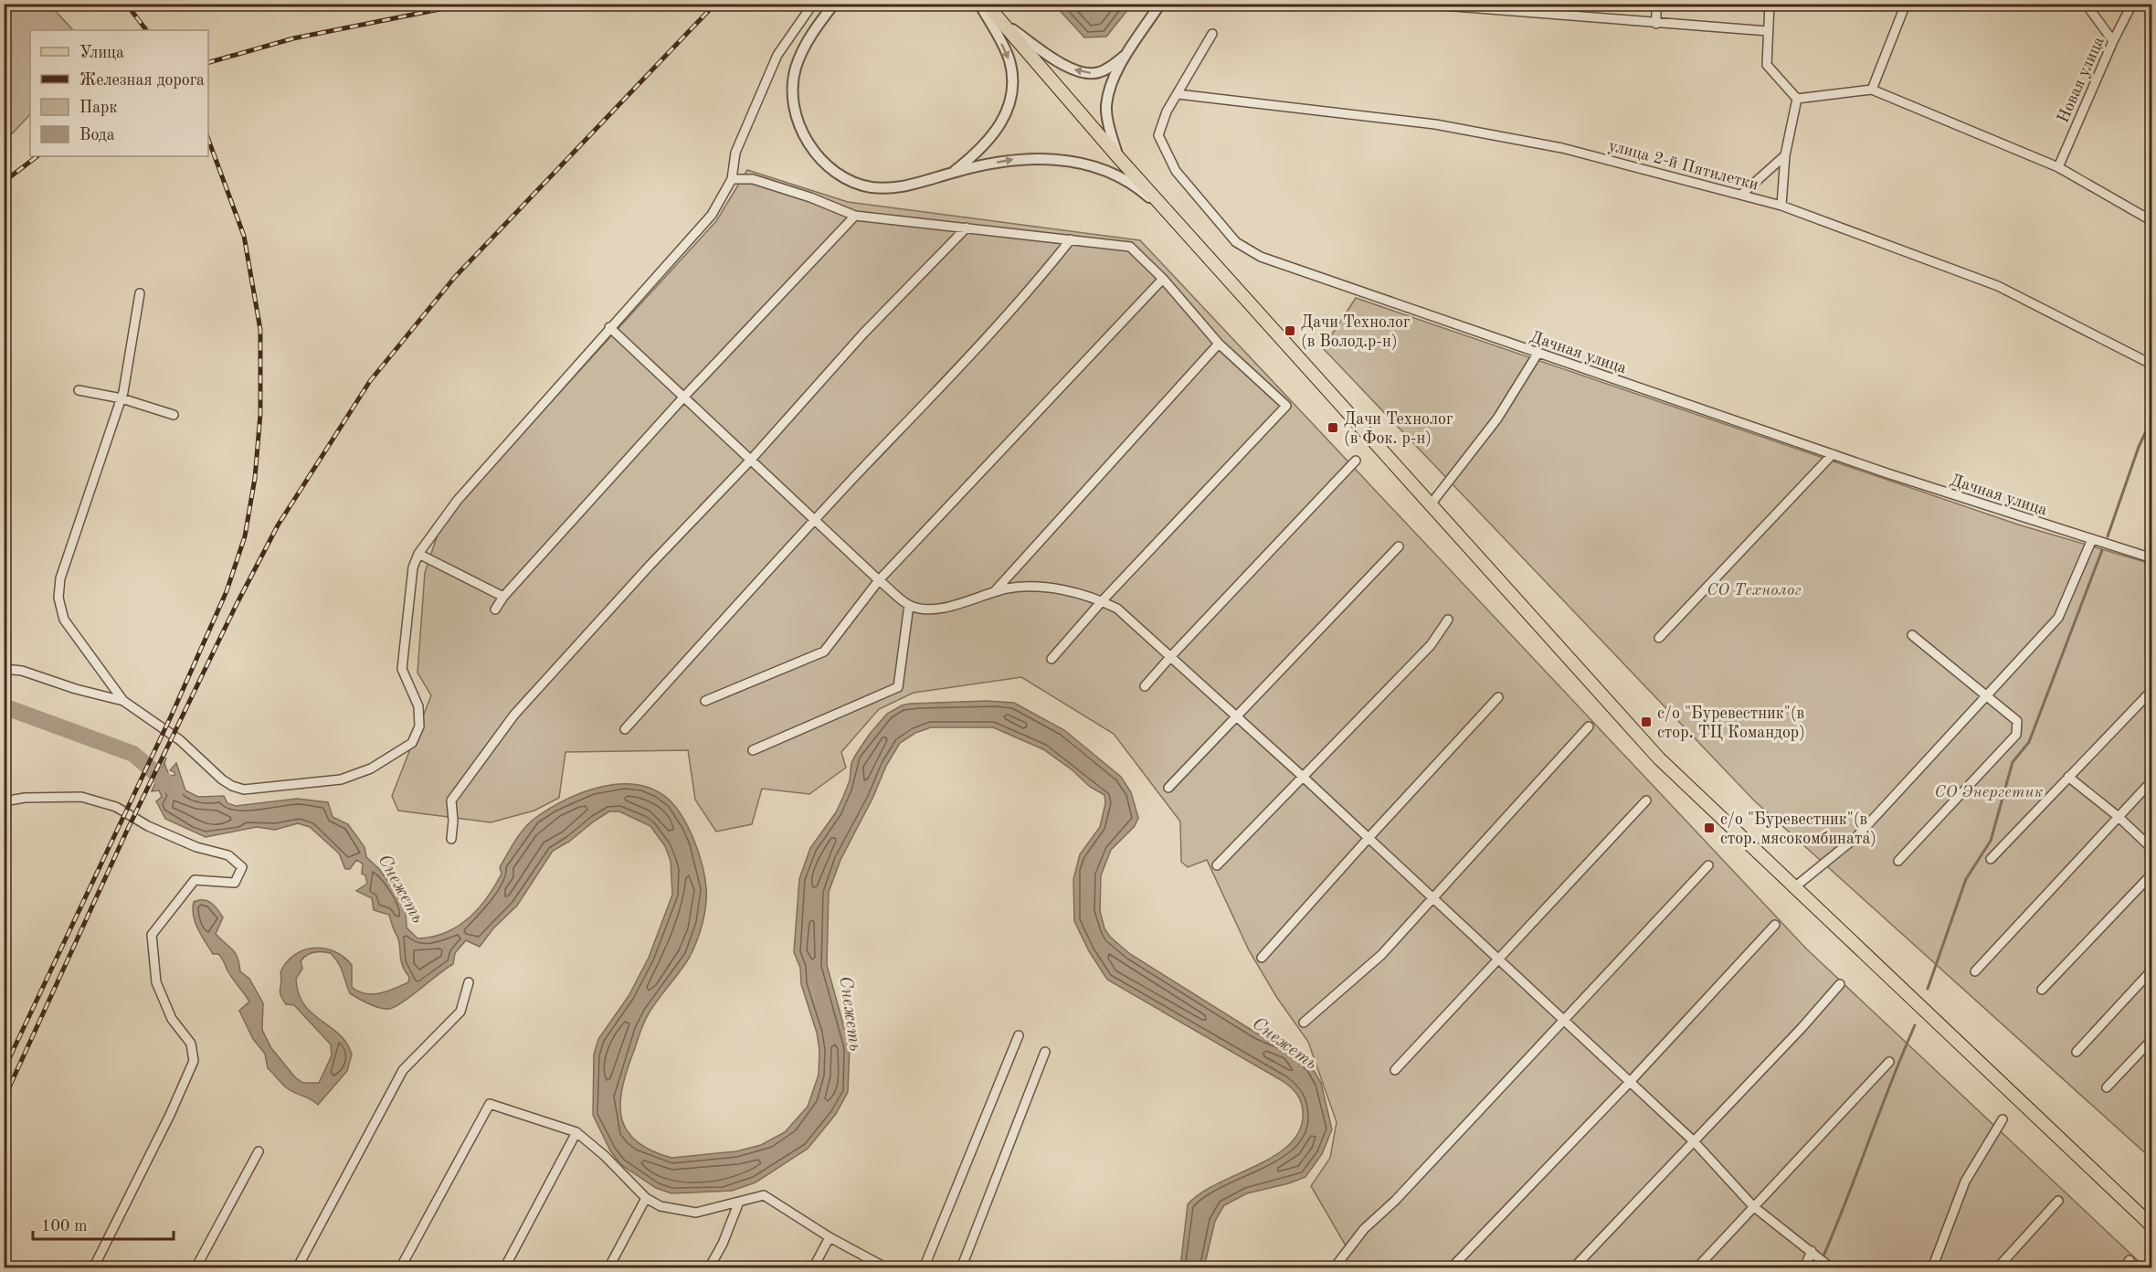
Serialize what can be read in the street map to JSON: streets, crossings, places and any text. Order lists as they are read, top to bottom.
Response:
{
  "streets": {
    "street": ["Новая улица", "улица 2-й Пятилетки", "Дачная улица"]
  },
  "crossings": [
    ["улица 2-й Пятилетки", "Дачная улица"]
  ],
  "water": ["Снежеть"],
  "parks": ["СО Технолог", "СО Энергетик"],
  "places": {
    "transit": [
      "Дачи Технолог (в Волод.р-н)",
      "Дачи Технолог (в Фок. р-н)",
      "с/о \"Буревестник\"(в стор. ТЦ Командор)",
      "с/о \"Буревестник\"(в стор. мясокомбината)"
    ]
  },
  "legend": [
    "Улица",
    "Железная дорога",
    "Парк",
    "Вода"
  ],
  "scale_bar": "100 m"
}
